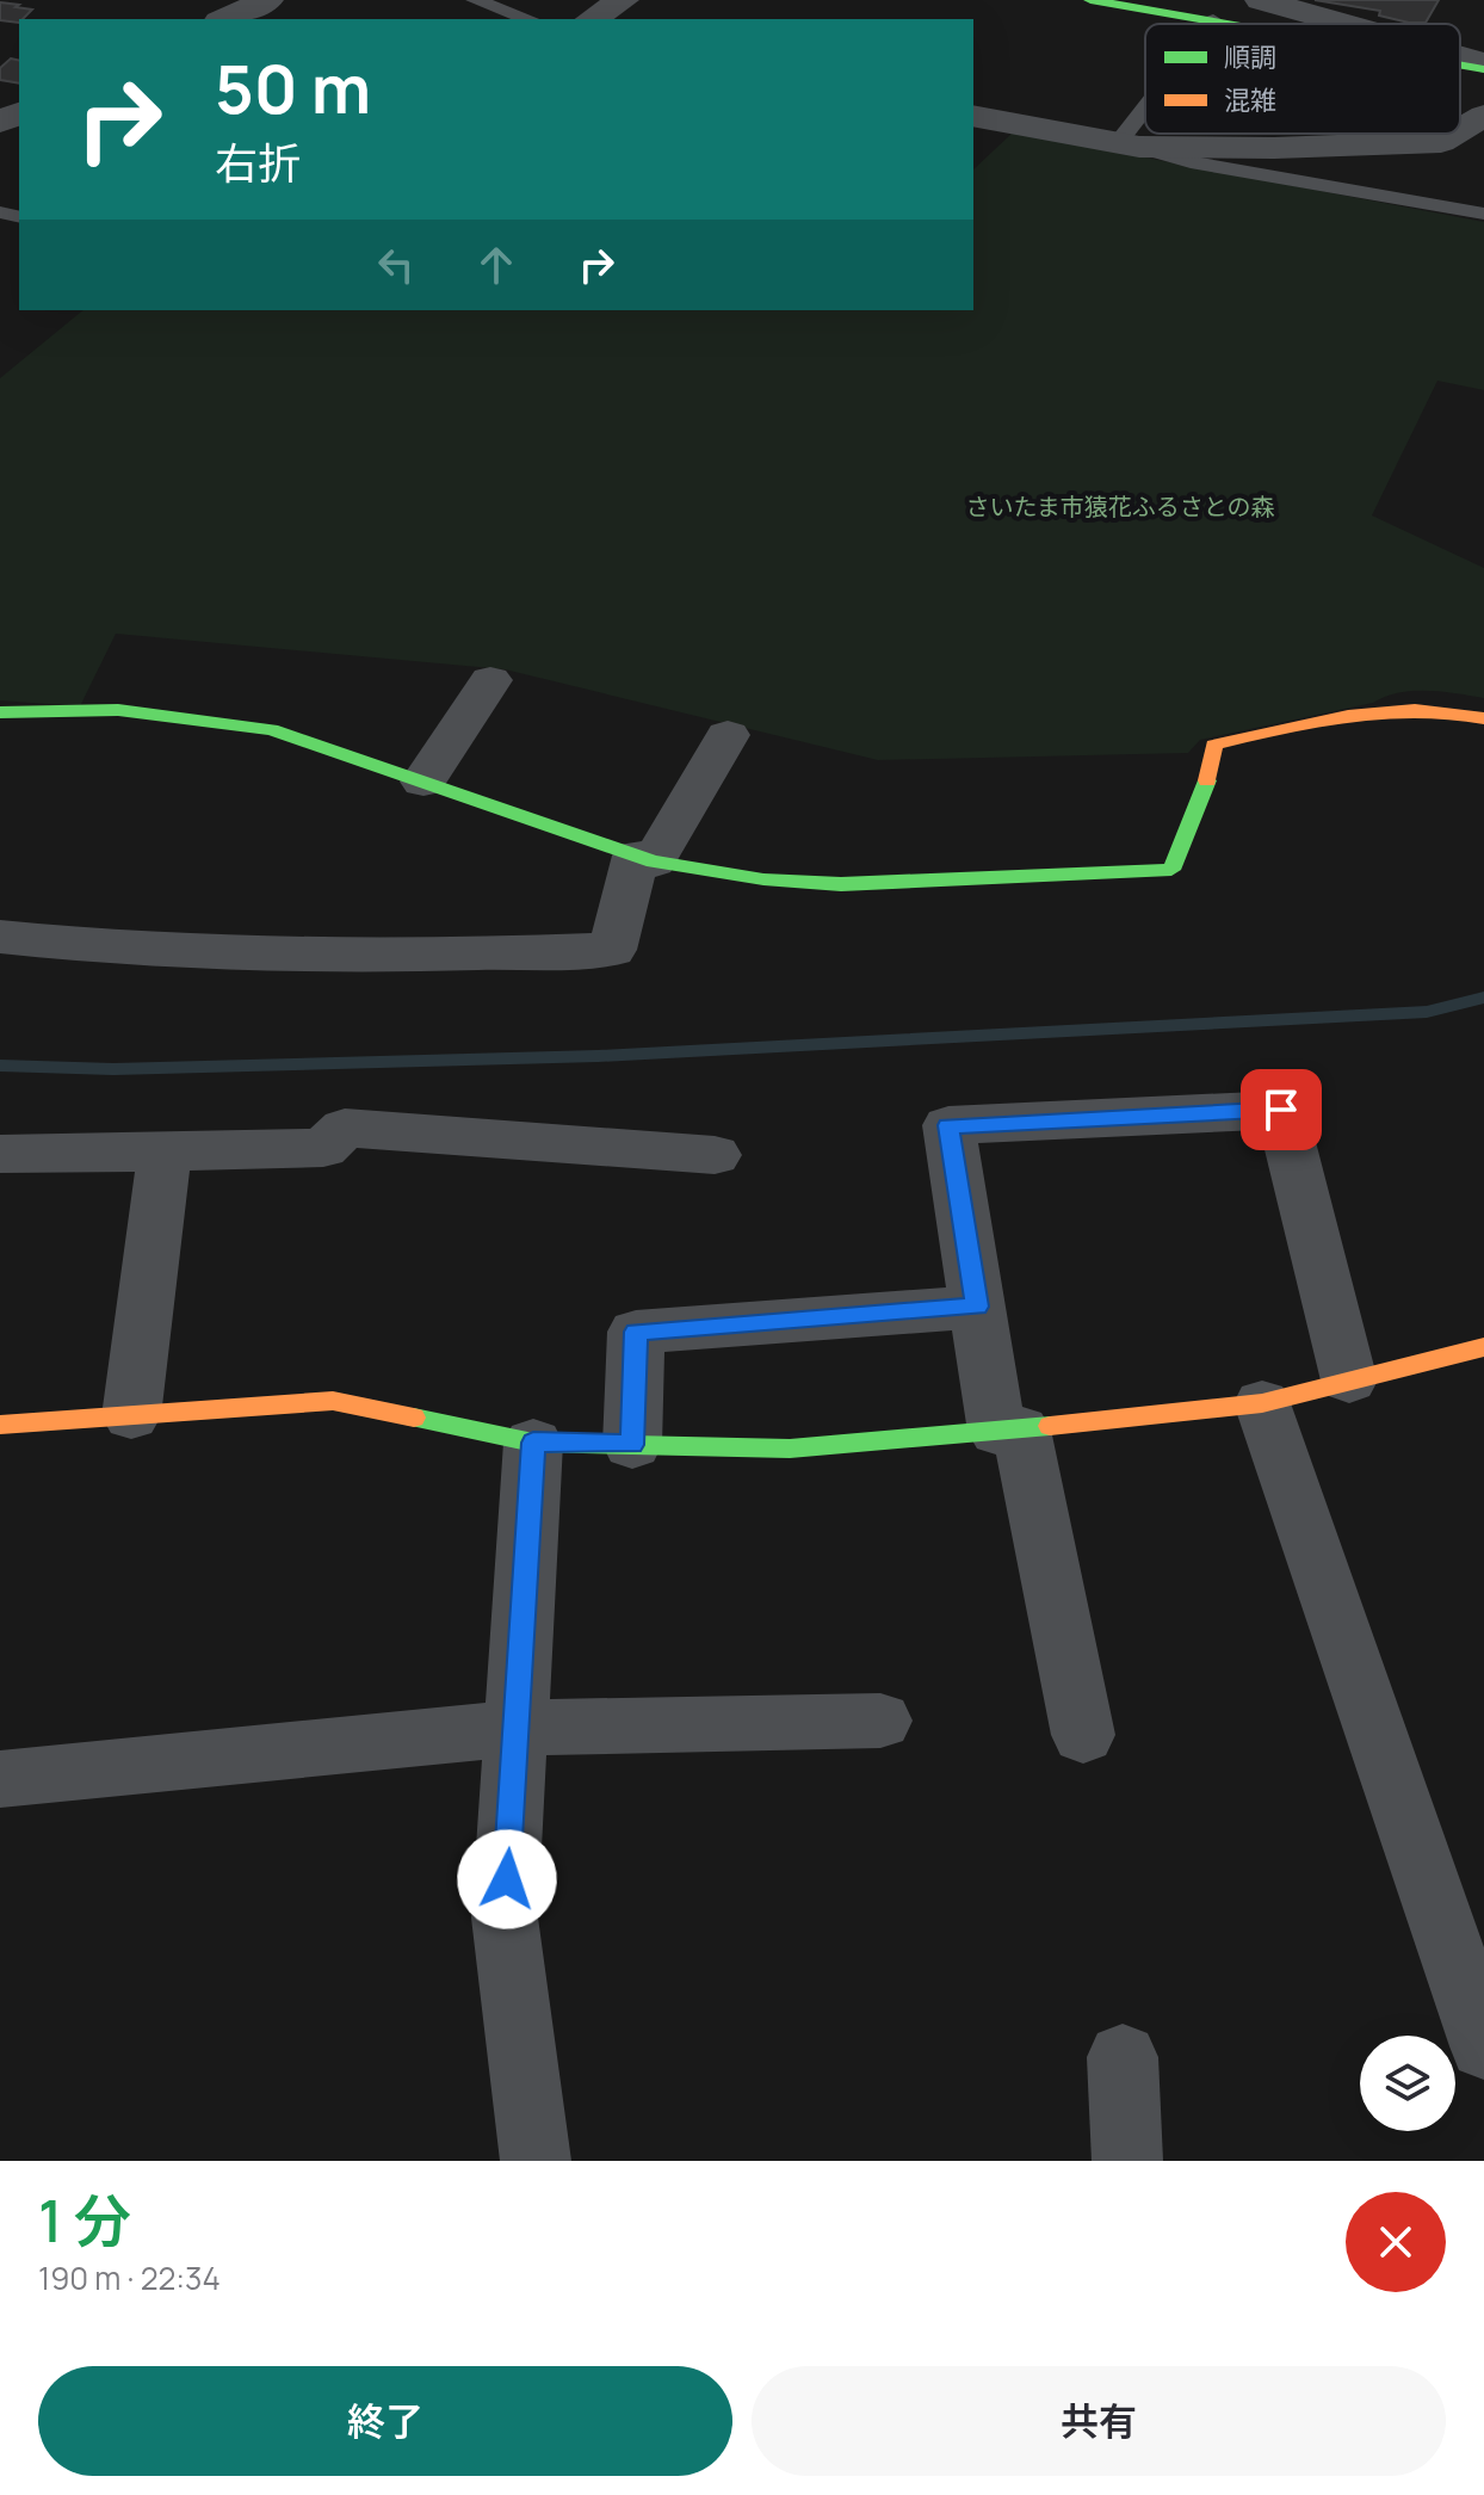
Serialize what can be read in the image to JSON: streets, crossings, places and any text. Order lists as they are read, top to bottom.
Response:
{
  "parks": ["さいたま市猿花ふるさとの森"],
  "legend": ["順調", "混雑"],
  "page": {
    "turn": ["50 m", "右折"],
    "heading": ["1 分", "190 m · 22:34"],
    "buttons": ["終了", "共有"]
  }
}
